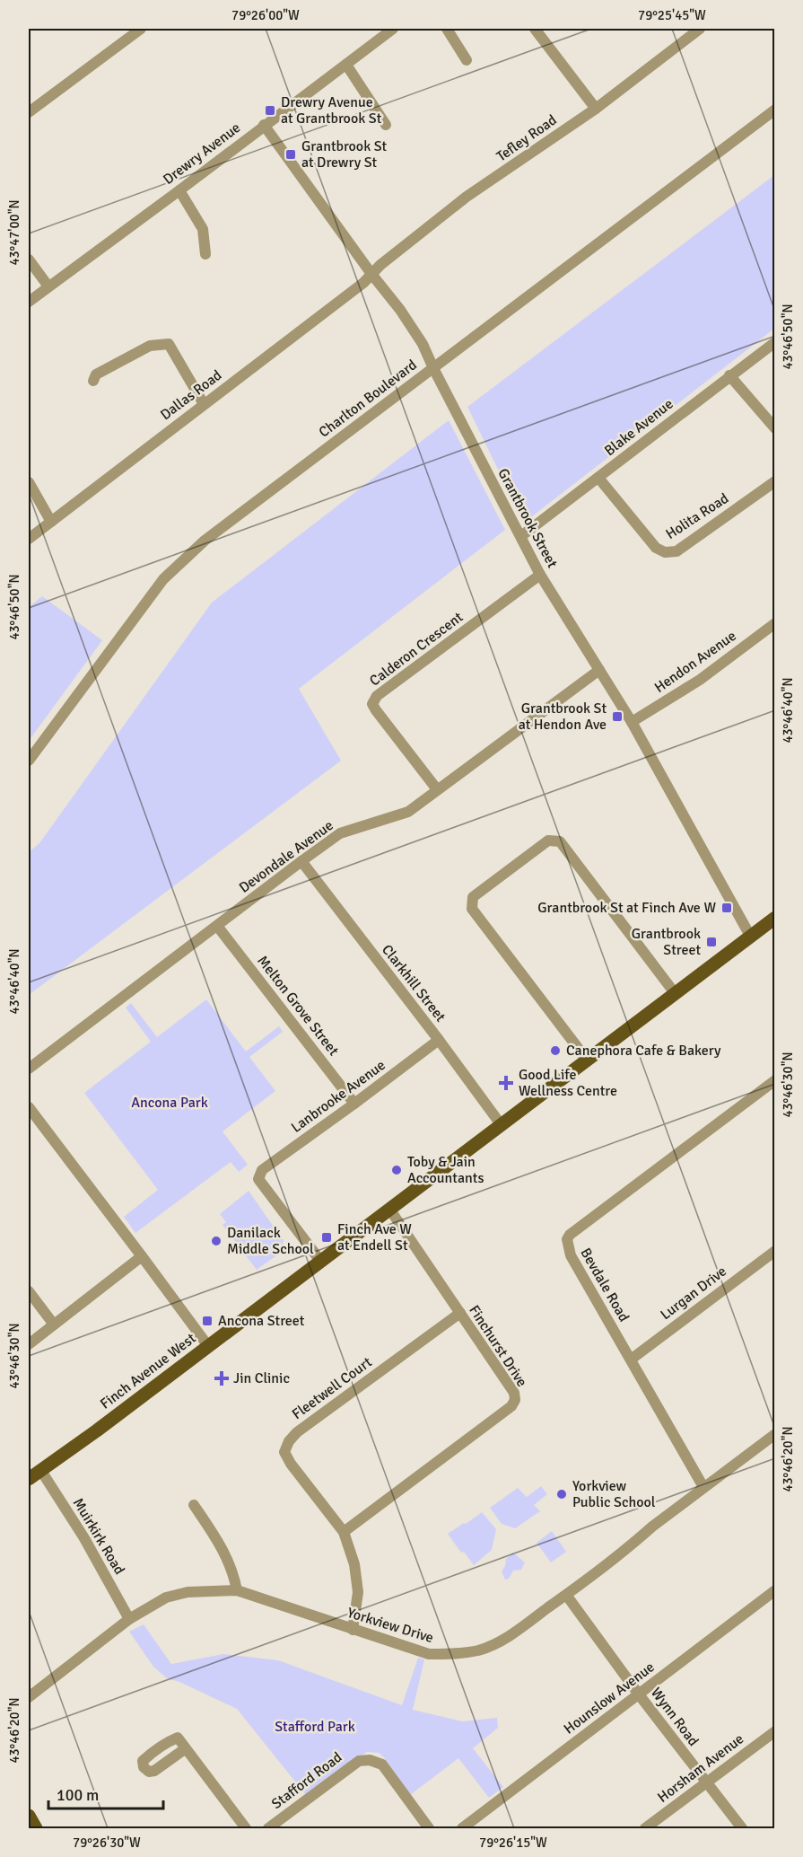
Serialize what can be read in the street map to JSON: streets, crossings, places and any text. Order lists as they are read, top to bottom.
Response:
{
  "streets": {
    "main road": ["Finch Avenue West"],
    "street": [
      "Tefley Road",
      "Drewry Avenue",
      "Dallas Road",
      "Charlton Boulevard",
      "Blake Avenue",
      "Holita Road",
      "Grantbrook Street",
      "Calderon Crescent",
      "Hendon Avenue",
      "Devondale Avenue",
      "Clarkhill Street",
      "Melton Grove Street",
      "Lanbrooke Avenue",
      "Bevdale Road",
      "Lurgan Drive",
      "Finchurst Drive",
      "Fleetwell Court",
      "Muirkirk Road",
      "Yorkview Drive",
      "Hounslow Avenue",
      "Wynn Road",
      "Horsham Avenue",
      "Stafford Road"
    ]
  },
  "crossings": [
    ["Tefley Road", "Dallas Road"],
    ["Tefley Road", "Grantbrook Street"],
    ["Drewry Avenue", "Grantbrook Street"],
    ["Dallas Road", "Grantbrook Street"],
    ["Charlton Boulevard", "Grantbrook Street"],
    ["Blake Avenue", "Holita Road"],
    ["Blake Avenue", "Grantbrook Street"],
    ["Grantbrook Street", "Calderon Crescent"],
    ["Grantbrook Street", "Hendon Avenue"],
    ["Grantbrook Street", "Devondale Avenue"],
    ["Grantbrook Street", "Finch Avenue West"],
    ["Calderon Crescent", "Devondale Avenue"],
    ["Devondale Avenue", "Clarkhill Street"],
    ["Devondale Avenue", "Melton Grove Street"],
    ["Clarkhill Street", "Lanbrooke Avenue"],
    ["Clarkhill Street", "Finch Avenue West"],
    ["Melton Grove Street", "Lanbrooke Avenue"],
    ["Lanbrooke Avenue", "Finch Avenue West"],
    ["Bevdale Road", "Lurgan Drive"],
    ["Bevdale Road", "Yorkview Drive"],
    ["Finchurst Drive", "Finch Avenue West"],
    ["Finchurst Drive", "Fleetwell Court"],
    ["Finch Avenue West", "Muirkirk Road"],
    ["Fleetwell Court", "Yorkview Drive"],
    ["Muirkirk Road", "Yorkview Drive"],
    ["Yorkview Drive", "Wynn Road"],
    ["Hounslow Avenue", "Wynn Road"],
    ["Wynn Road", "Horsham Avenue"]
  ],
  "parks": ["Ancona Park", "Stafford Park"],
  "places": {
    "transit": [
      "Drewry Avenue at Grantbrook St",
      "Grantbrook St at Drewry St",
      "Grantbrook St at Hendon Ave",
      "Grantbrook St at Finch Ave W",
      "Grantbrook Street",
      "Finch Ave W at Endell St",
      "Ancona Street"
    ],
    "other": [
      "Canephora Cafe & Bakery",
      "Toby & Jain Accountants",
      "Danilack Middle School",
      "Yorkview Public School"
    ],
    "health": ["Good Life Wellness Centre", "Jin Clinic"]
  },
  "scale_bar": "100 m",
  "coordinates": [
    "79°26'00\"W",
    "79°25'45\"W",
    "43°47'00\"N",
    "43°46'50\"N",
    "43°46'40\"N",
    "43°46'30\"N",
    "43°46'20\"N",
    "79°26'30\"W",
    "79°26'15\"W"
  ]
}
